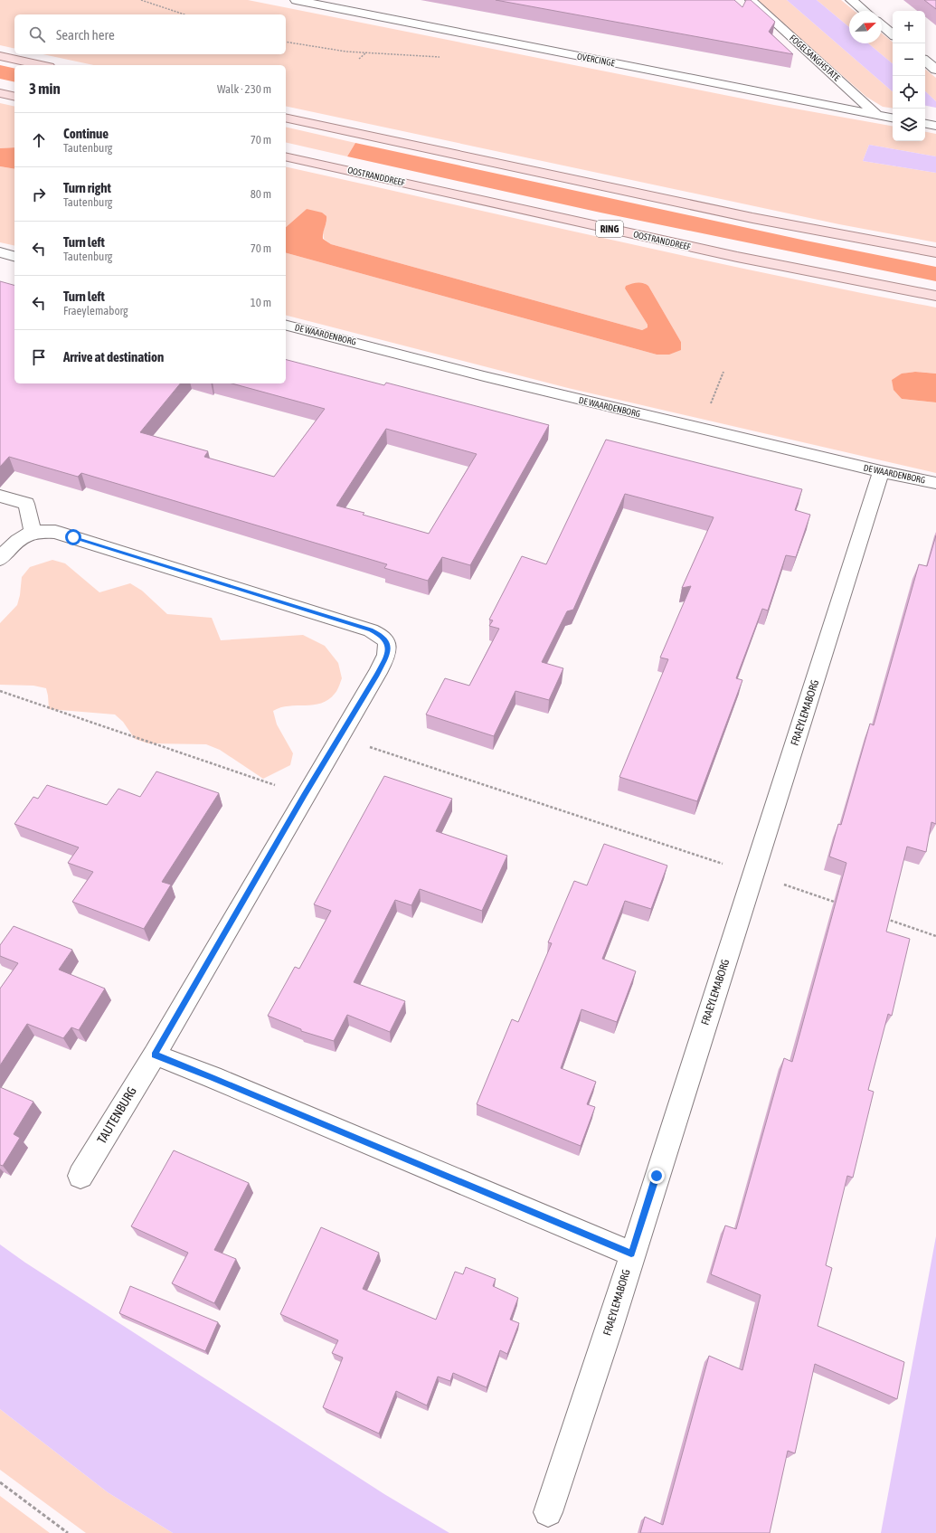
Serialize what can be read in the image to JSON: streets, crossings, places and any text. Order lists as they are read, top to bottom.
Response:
{
  "streets": {
    "main road": ["OOSTRANDDREEF", "RING"],
    "street": [
      "FOGELSANGHSTATE",
      "OVERCINGE",
      "DE WAARDENBORG",
      "FRAEYLEMABORG",
      "TAUTENBURG"
    ]
  },
  "crossings": [
    ["FOGELSANGHSTATE", "OVERCINGE"],
    ["DE WAARDENBORG", "FRAEYLEMABORG"]
  ],
  "north": "top right",
  "page": {
    "map_buttons": ["+", "−"],
    "search": "Search here",
    "heading": ["3 min", "Walk · 230 m"],
    "list": [
      ["Continue", "Tautenburg", "70 m"],
      ["Turn right", "Tautenburg", "80 m"],
      ["Turn left", "Tautenburg", "70 m"],
      ["Turn left", "Fraeylemaborg", "10 m"],
      "Arrive at destination"
    ]
  }
}
